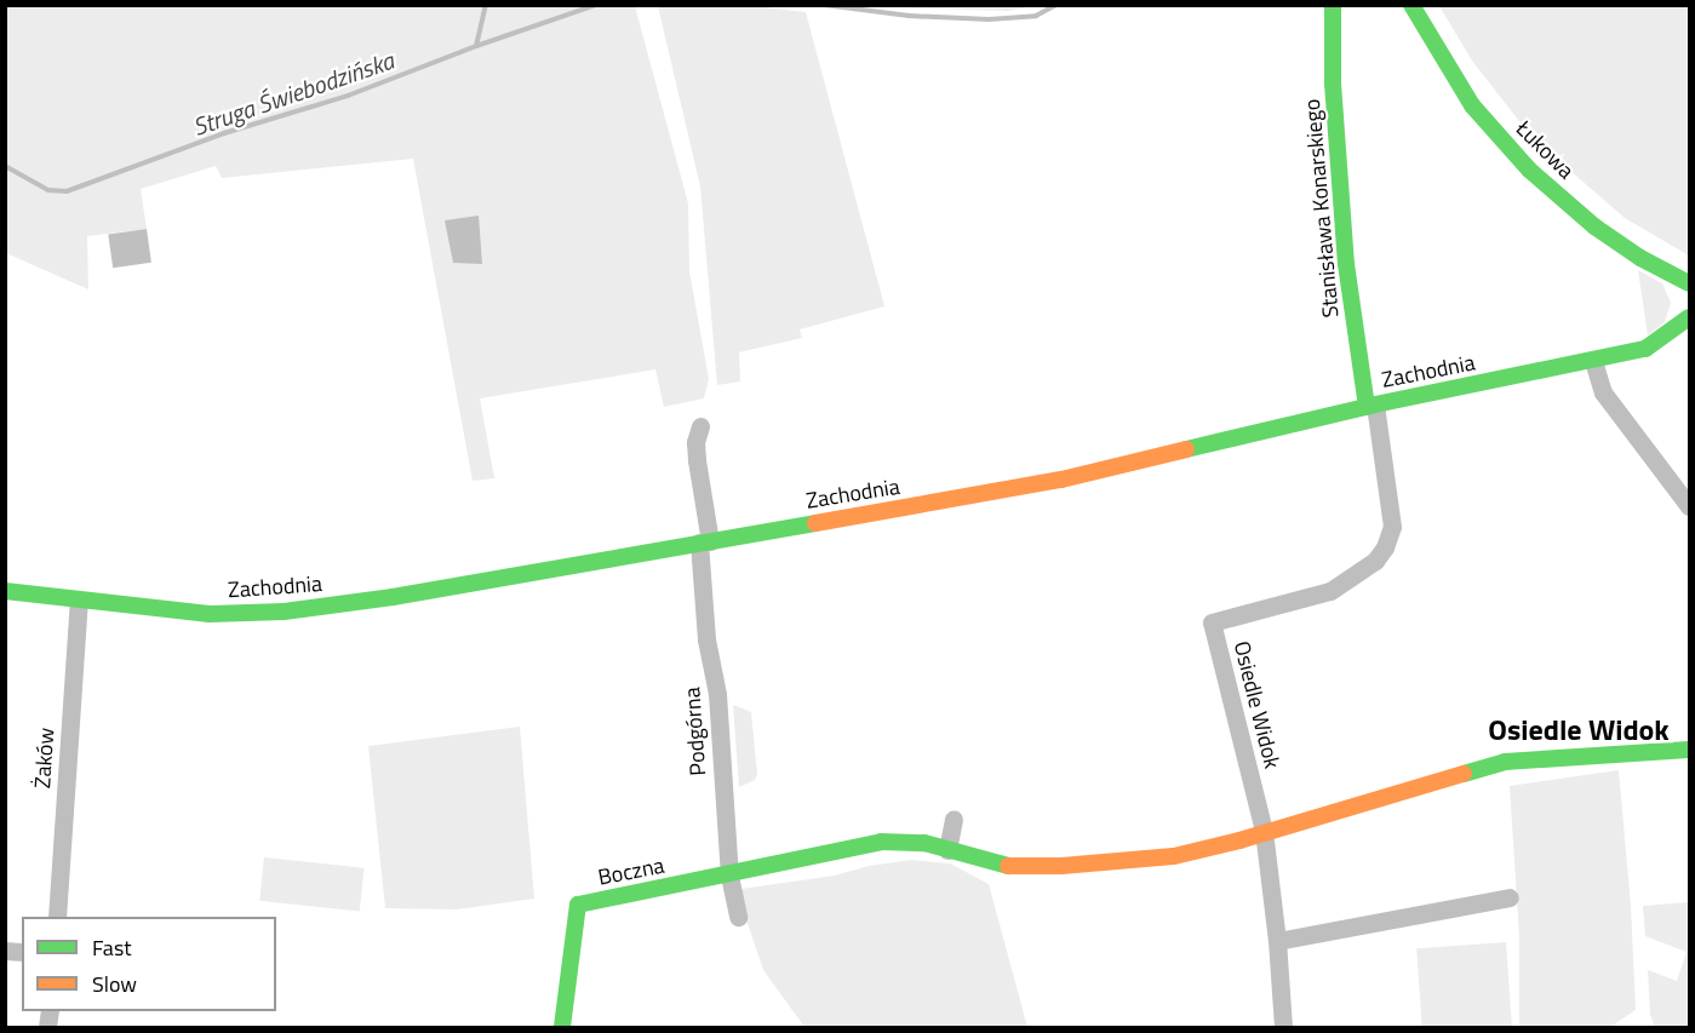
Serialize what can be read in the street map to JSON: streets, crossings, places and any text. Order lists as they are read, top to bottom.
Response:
{
  "streets": {
    "street": [
      "Łukowa",
      "Stanisława Konarskiego",
      "Zachodnia",
      "Osiedle Widok",
      "Podgórna",
      "Żaków",
      "Boczna"
    ]
  },
  "crossings": [
    ["Stanisława Konarskiego", "Zachodnia"],
    ["Stanisława Konarskiego", "Osiedle Widok"],
    ["Zachodnia", "Osiedle Widok"],
    ["Zachodnia", "Podgórna"],
    ["Zachodnia", "Żaków"],
    ["Podgórna", "Boczna"]
  ],
  "districts": ["Osiedle Widok"],
  "water": ["Struga Świebodzińska"],
  "legend": ["Fast", "Slow"]
}
